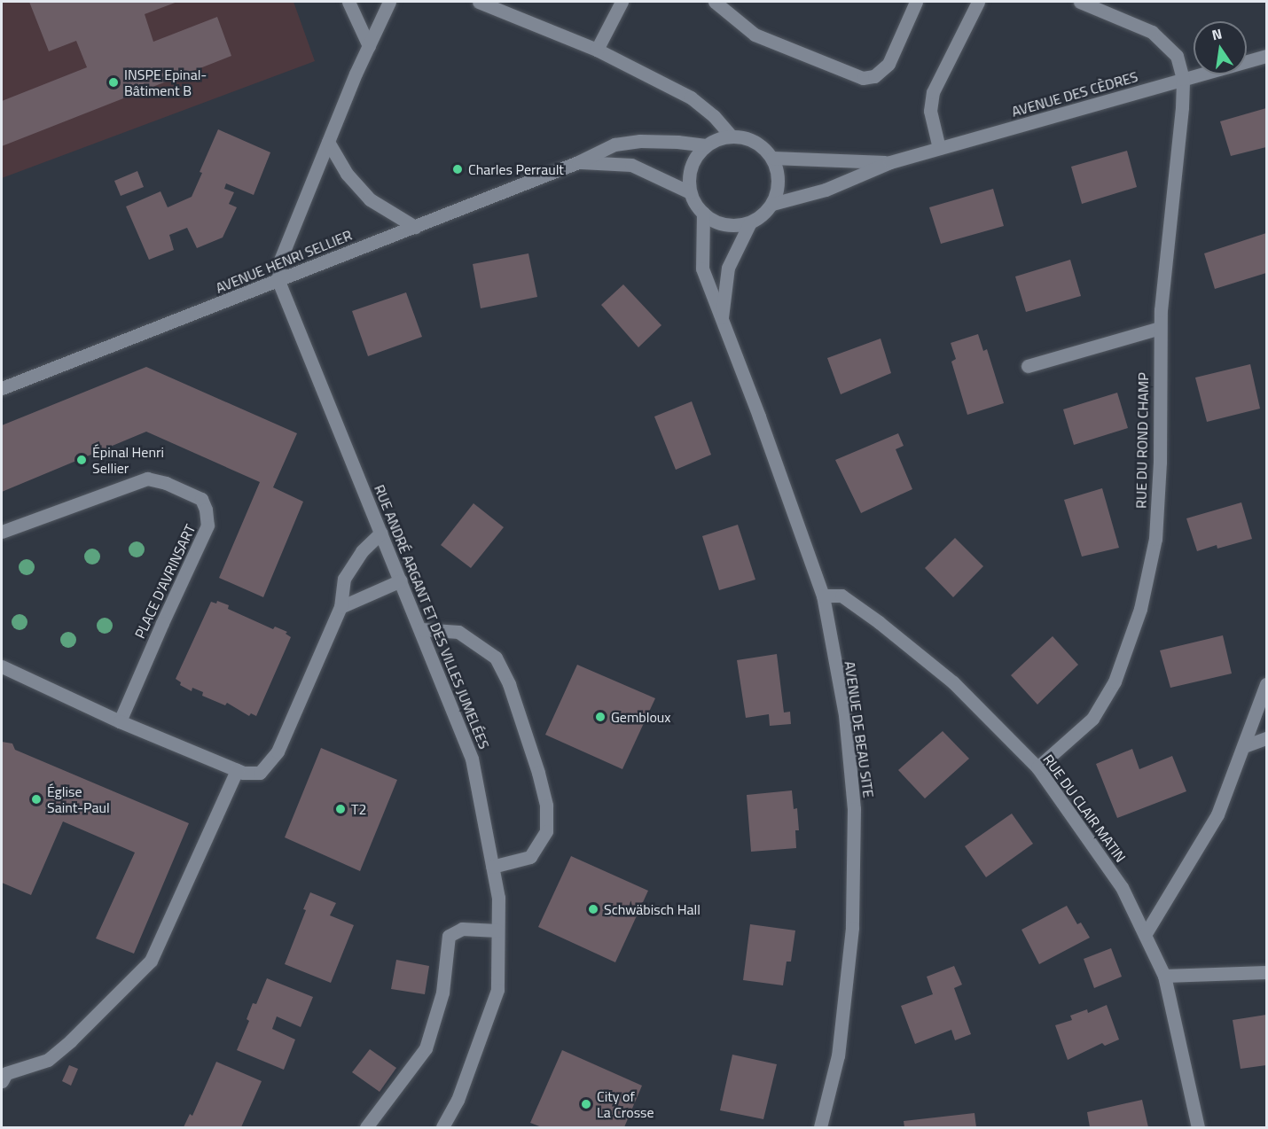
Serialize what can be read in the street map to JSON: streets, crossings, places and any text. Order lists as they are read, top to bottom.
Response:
{
  "streets": {
    "street": [
      "AVENUE DES CÈDRES",
      "AVENUE HENRI SELLIER",
      "RUE DU ROND CHAMP",
      "PLACE D'AVRINSART",
      "RUE ANDRÉ ARGANT ET DES VILLES JUMELÉES",
      "AVENUE DE BEAU SITE",
      "RUE DU CLAIR MATIN"
    ]
  },
  "crossings": [
    ["AVENUE DES CÈDRES", "AVENUE HENRI SELLIER"],
    ["AVENUE DES CÈDRES", "RUE DU ROND CHAMP"],
    ["AVENUE DES CÈDRES", "AVENUE DE BEAU SITE"],
    ["AVENUE HENRI SELLIER", "RUE ANDRÉ ARGANT ET DES VILLES JUMELÉES"],
    ["AVENUE HENRI SELLIER", "AVENUE DE BEAU SITE"],
    ["RUE DU ROND CHAMP", "RUE DU CLAIR MATIN"],
    ["AVENUE DE BEAU SITE", "RUE DU CLAIR MATIN"]
  ],
  "places": [
    "INSPE Epinal- Bâtiment B",
    "Charles Perrault",
    "Épinal Henri Sellier",
    "Gembloux",
    "Église Saint-Paul",
    "T2",
    "Schwäbisch Hall",
    "City of La Crosse"
  ],
  "north": "top"
}
